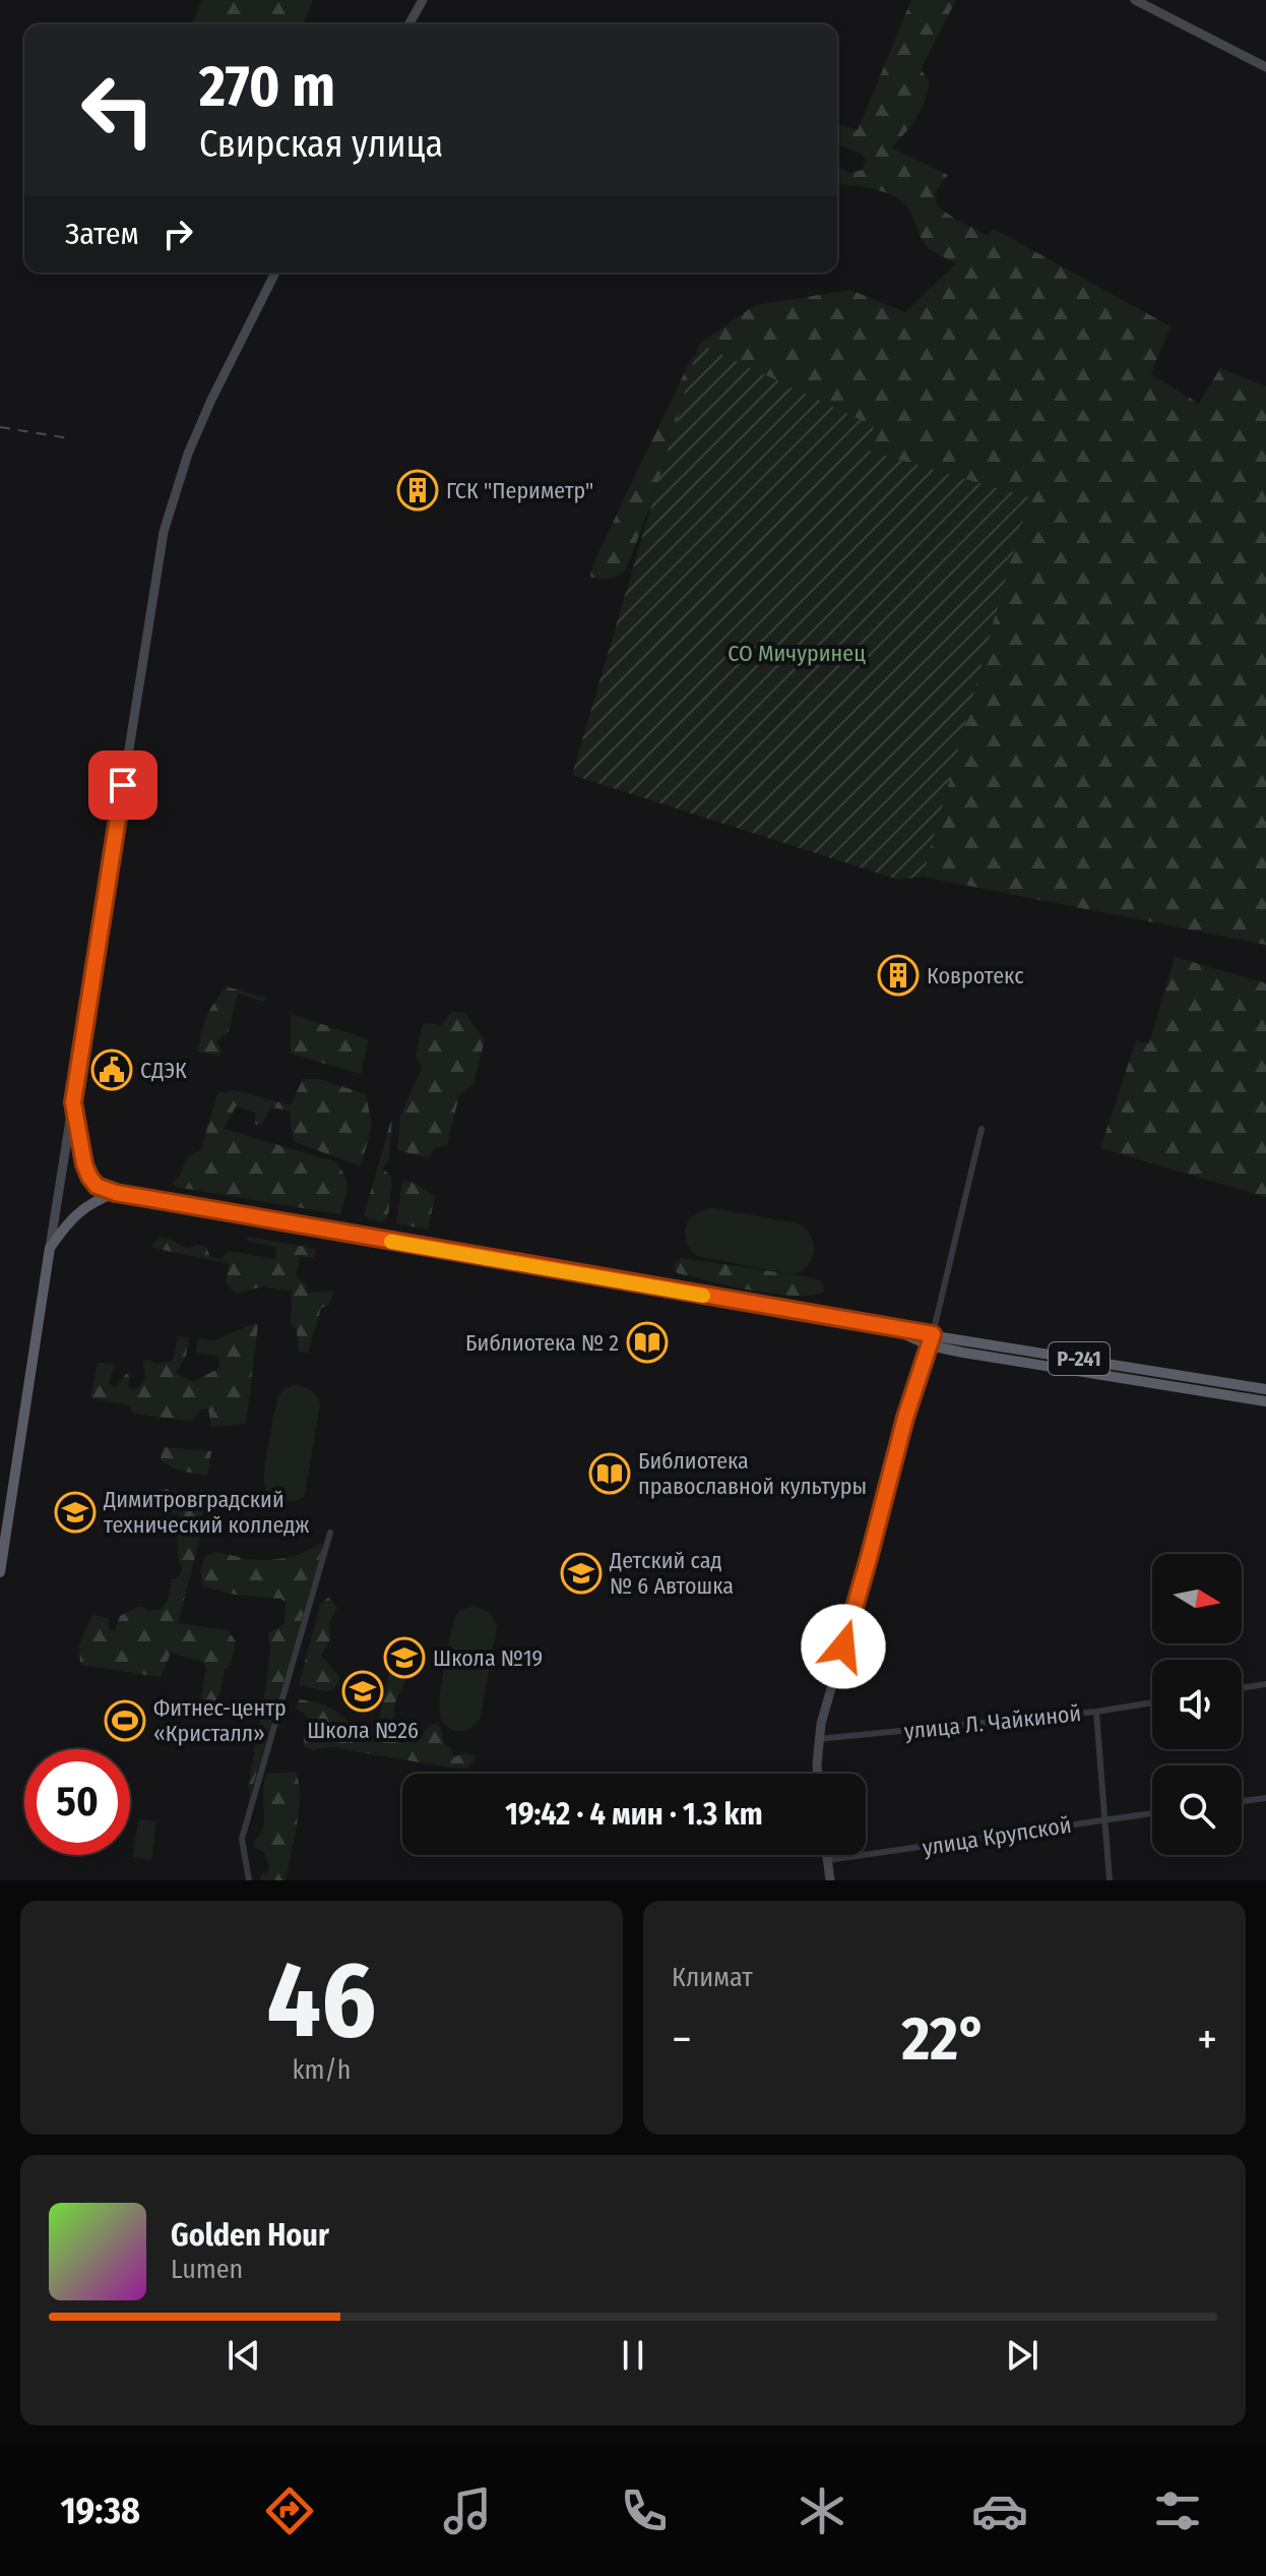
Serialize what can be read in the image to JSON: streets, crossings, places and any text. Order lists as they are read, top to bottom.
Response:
{
  "streets": {
    "highway": ["Р-241"],
    "street": ["улица Л. Чайкиной", "улица Крупской"]
  },
  "parks": ["СО Мичуринец"],
  "places": {
    "building": ["ГСК \"Периметр\"", "Ковротекс"],
    "public building": ["СДЭК"],
    "library": ["Библиотека № 2", "Библиотека православной культуры"],
    "school or university": [
      "Димитровградский технический колледж",
      "Детский сад № 6 Автошка",
      "Школа №19",
      "Школа №26"
    ],
    "sports": ["Фитнес-центр «Кристалл»"]
  },
  "north": "right",
  "page": {
    "turn": ["270 m", "Свирская улица"],
    "then": "Затем",
    "limit": "50",
    "trip": "19:42 · 4 мин · 1.3 km",
    "tile": [
      ["46", "km/h"],
      "Климат"
    ],
    "heat": ["−", "22°", "+"],
    "song": ["Golden Hour", "Lumen"],
    "tabs": "19:38"
  }
}
